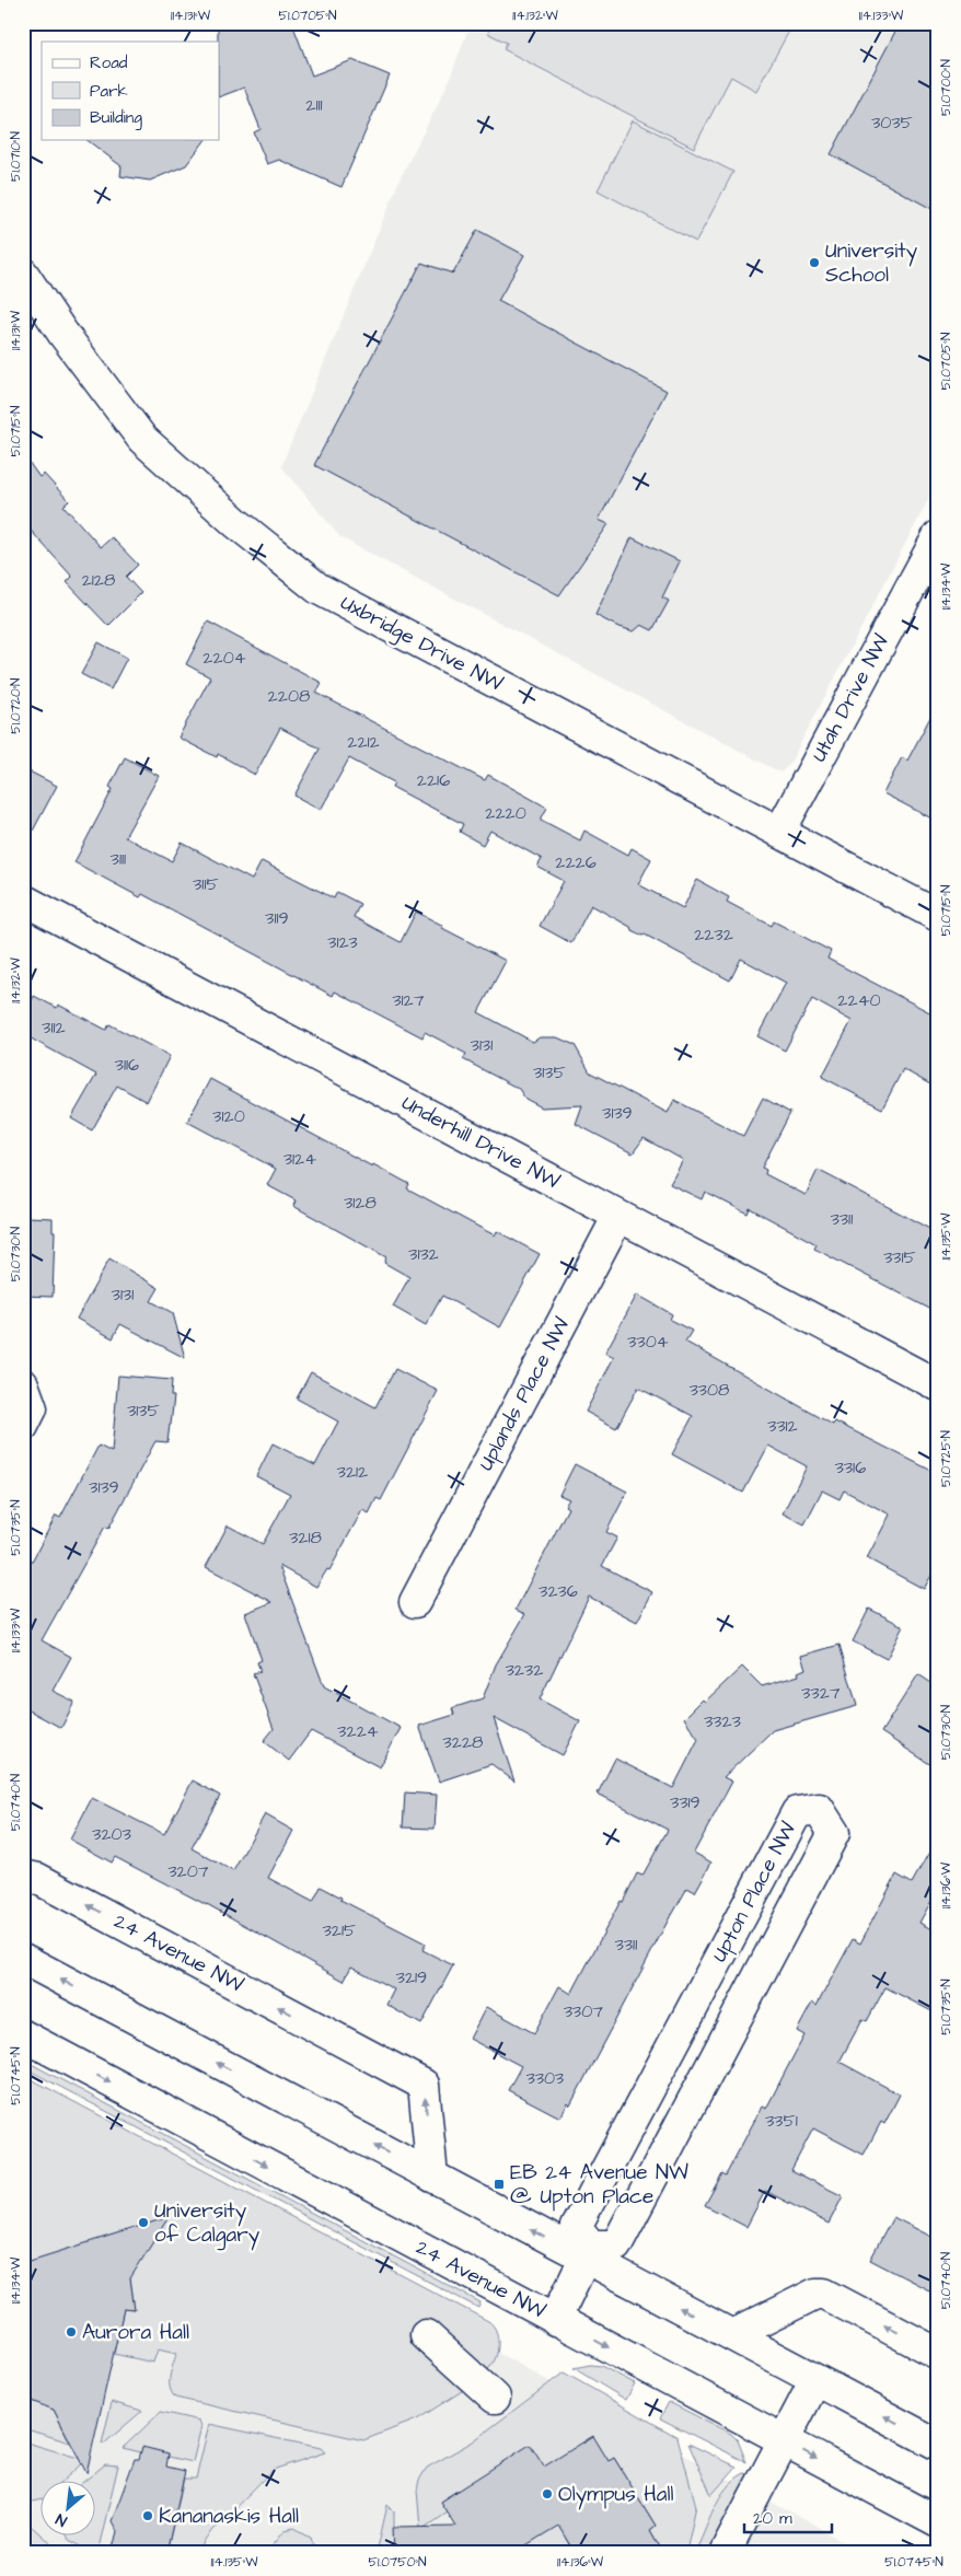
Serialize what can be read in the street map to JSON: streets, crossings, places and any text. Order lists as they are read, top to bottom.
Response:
{
  "streets": {
    "street": [
      "Uxbridge Drive NW",
      "Utah Drive NW",
      "Underhill Drive NW",
      "Uplands Place NW",
      "Upton Place NW",
      "24 Avenue NW"
    ]
  },
  "crossings": [
    ["Uxbridge Drive NW", "Utah Drive NW"],
    ["Underhill Drive NW", "Uplands Place NW"]
  ],
  "places": {
    "other": [
      "University School",
      "University of Calgary",
      "Aurora Hall",
      "Olympus Hall",
      "Kananaskis Hall"
    ],
    "transit": ["EB 24 Avenue NW @ Upton Place"]
  },
  "house_numbers": [
    "2111",
    "3035",
    "2128",
    "2204",
    "2208",
    "2212",
    "2216",
    "2220",
    "3111",
    "2226",
    "3115",
    "3119",
    "2232",
    "3123",
    "3127",
    "2240",
    "3112",
    "3131",
    "3116",
    "3135",
    "3139",
    "3120",
    "3124",
    "3128",
    "3311",
    "3132",
    "3315",
    "3131",
    "3304",
    "3308",
    "3135",
    "3312",
    "3316",
    "3212",
    "3139",
    "3218",
    "3236",
    "3232",
    "3327",
    "3323",
    "3224",
    "3228",
    "3319",
    "3203",
    "3207",
    "3215",
    "3311",
    "3219",
    "3307",
    "3303",
    "3351"
  ],
  "legend": ["Road", "Park", "Building"],
  "scale_bar": "20 m",
  "north": "bottom left",
  "coordinates": [
    "114.131°W",
    "51.0705°N",
    "114.132°W",
    "114.133°W",
    "51.0700°N",
    "51.0710°N",
    "51.0715°N",
    "114.134°W",
    "51.0720°N",
    "114.135°W",
    "51.0730°N",
    "51.0725°N",
    "51.0735°N",
    "51.0740°N",
    "114.136°W",
    "51.0745°N",
    "51.0750°N"
  ]
}
